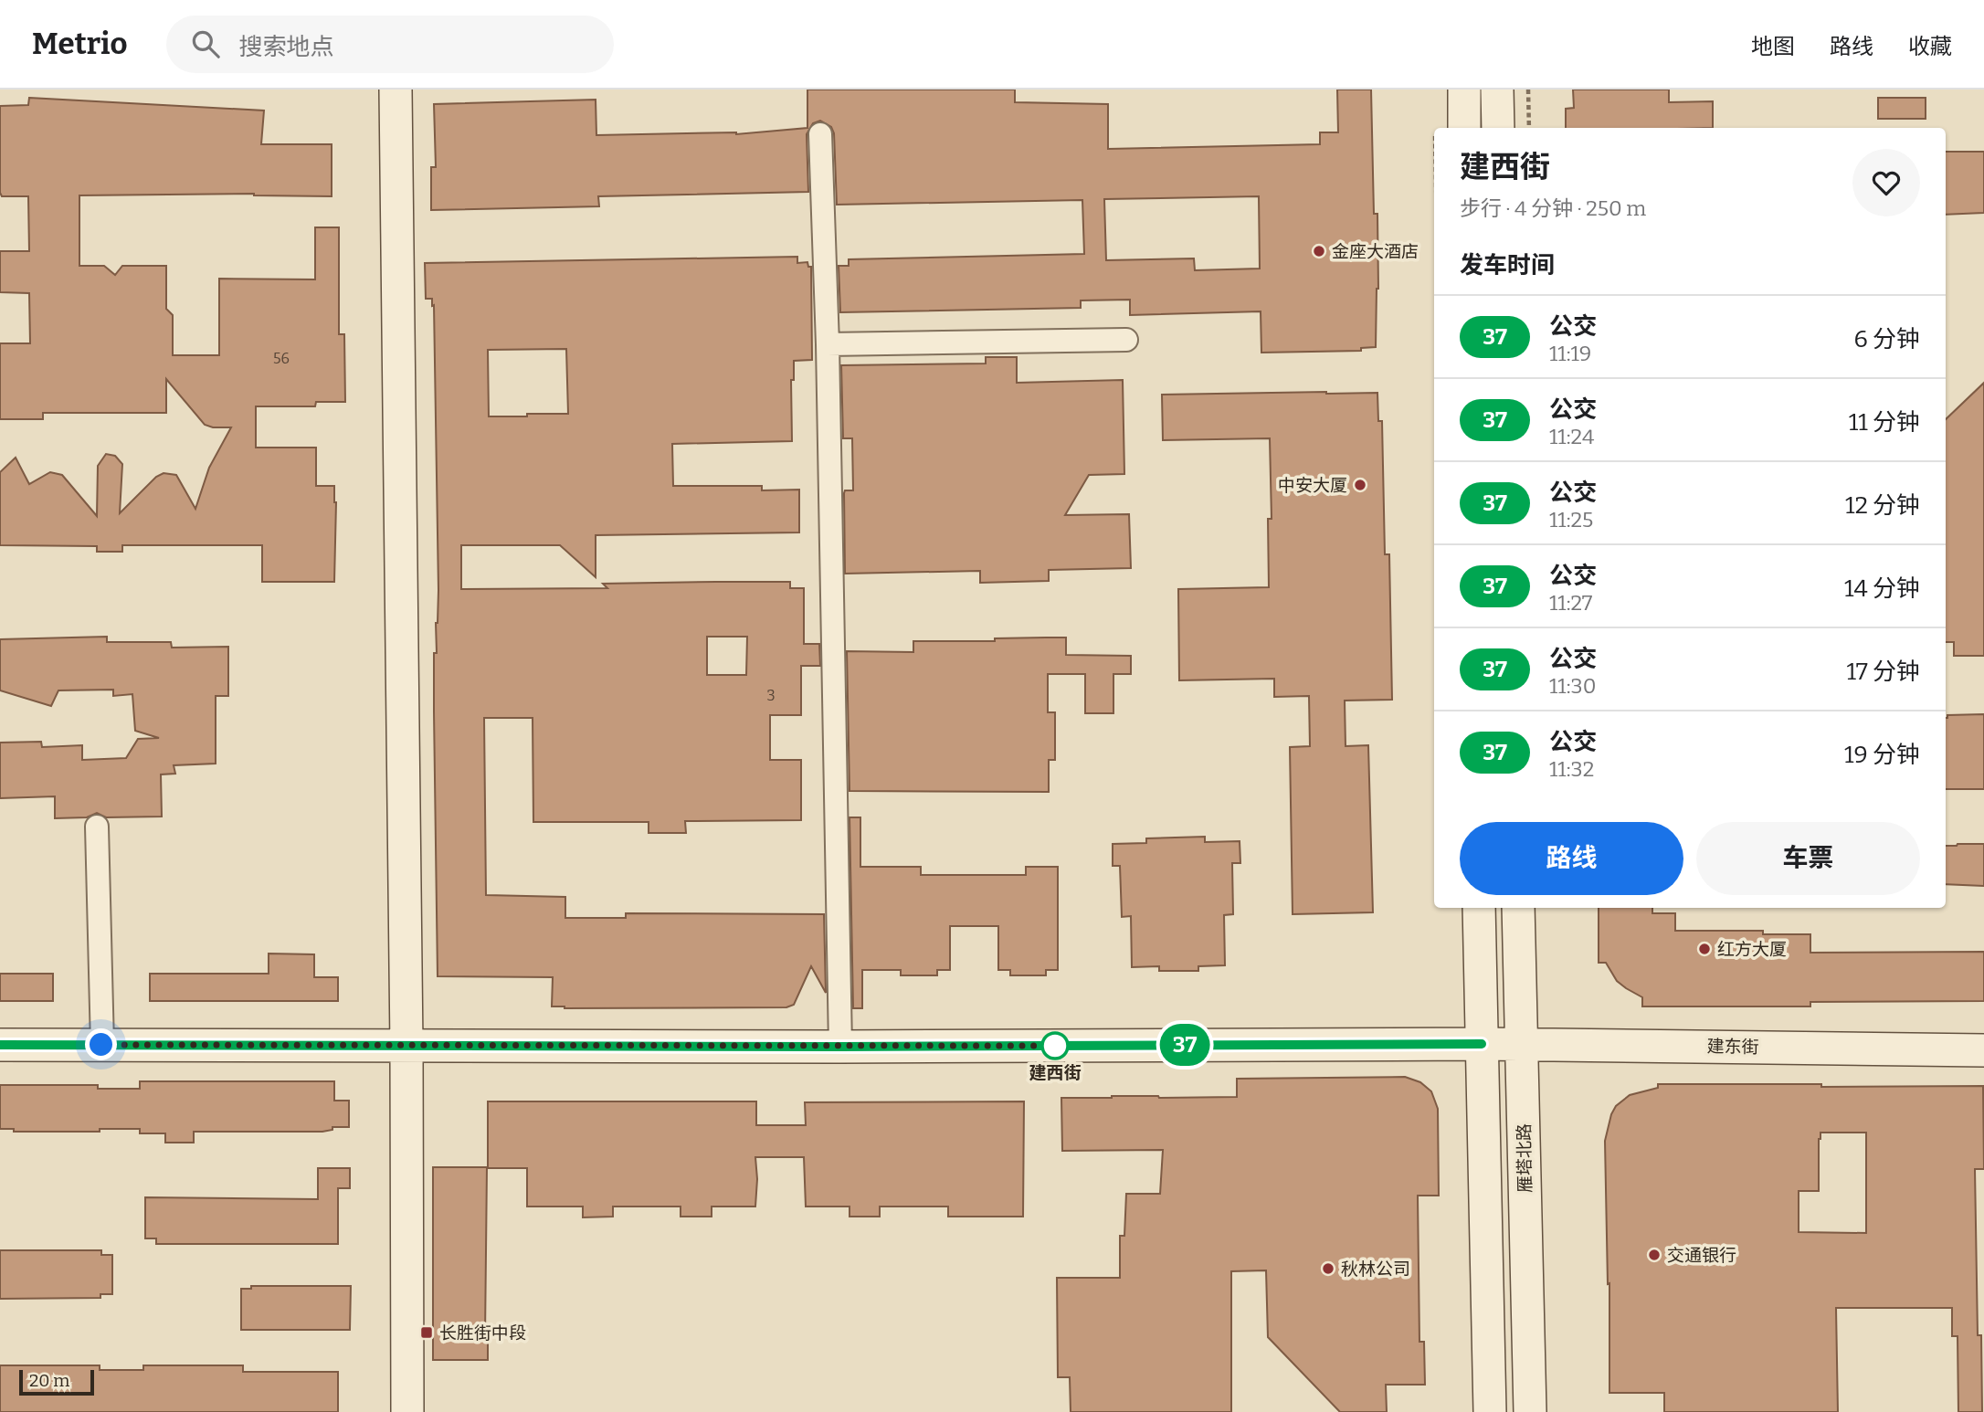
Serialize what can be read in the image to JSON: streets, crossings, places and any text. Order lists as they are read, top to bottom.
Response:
{
  "streets": {
    "street": ["建东街", "雁塔北路"]
  },
  "crossings": [
    ["建东街", "雁塔北路"]
  ],
  "places": {
    "other": [
      "金座大酒店",
      "中安大厦",
      "红方大厦",
      "建西街",
      "交通银行",
      "秋林公司"
    ],
    "transit": ["长胜街中段"]
  },
  "lines": ["bus line 37"],
  "house_numbers": ["56", "3"],
  "scale_bar": "20 m",
  "page": {
    "header": "Metrio",
    "search": "搜索地点",
    "nav": ["地图", "路线", "收藏"],
    "on_map": "37",
    "heading": [
      ["建西街", "步行 · 4 分钟 · 250 m"],
      "发车时间"
    ],
    "list": [
      {
        "mark": "37",
        "name": "公交",
        "note": "11:19",
        "value": "6 分钟"
      },
      {
        "mark": "37",
        "name": "公交",
        "note": "11:24",
        "value": "11 分钟"
      },
      {
        "mark": "37",
        "name": "公交",
        "note": "11:25",
        "value": "12 分钟"
      },
      {
        "mark": "37",
        "name": "公交",
        "note": "11:27",
        "value": "14 分钟"
      },
      {
        "mark": "37",
        "name": "公交",
        "note": "11:30",
        "value": "17 分钟"
      },
      {
        "mark": "37",
        "name": "公交",
        "note": "11:32",
        "value": "19 分钟"
      }
    ],
    "buttons": ["路线", "车票"],
    "scale": "20 m"
  }
}
